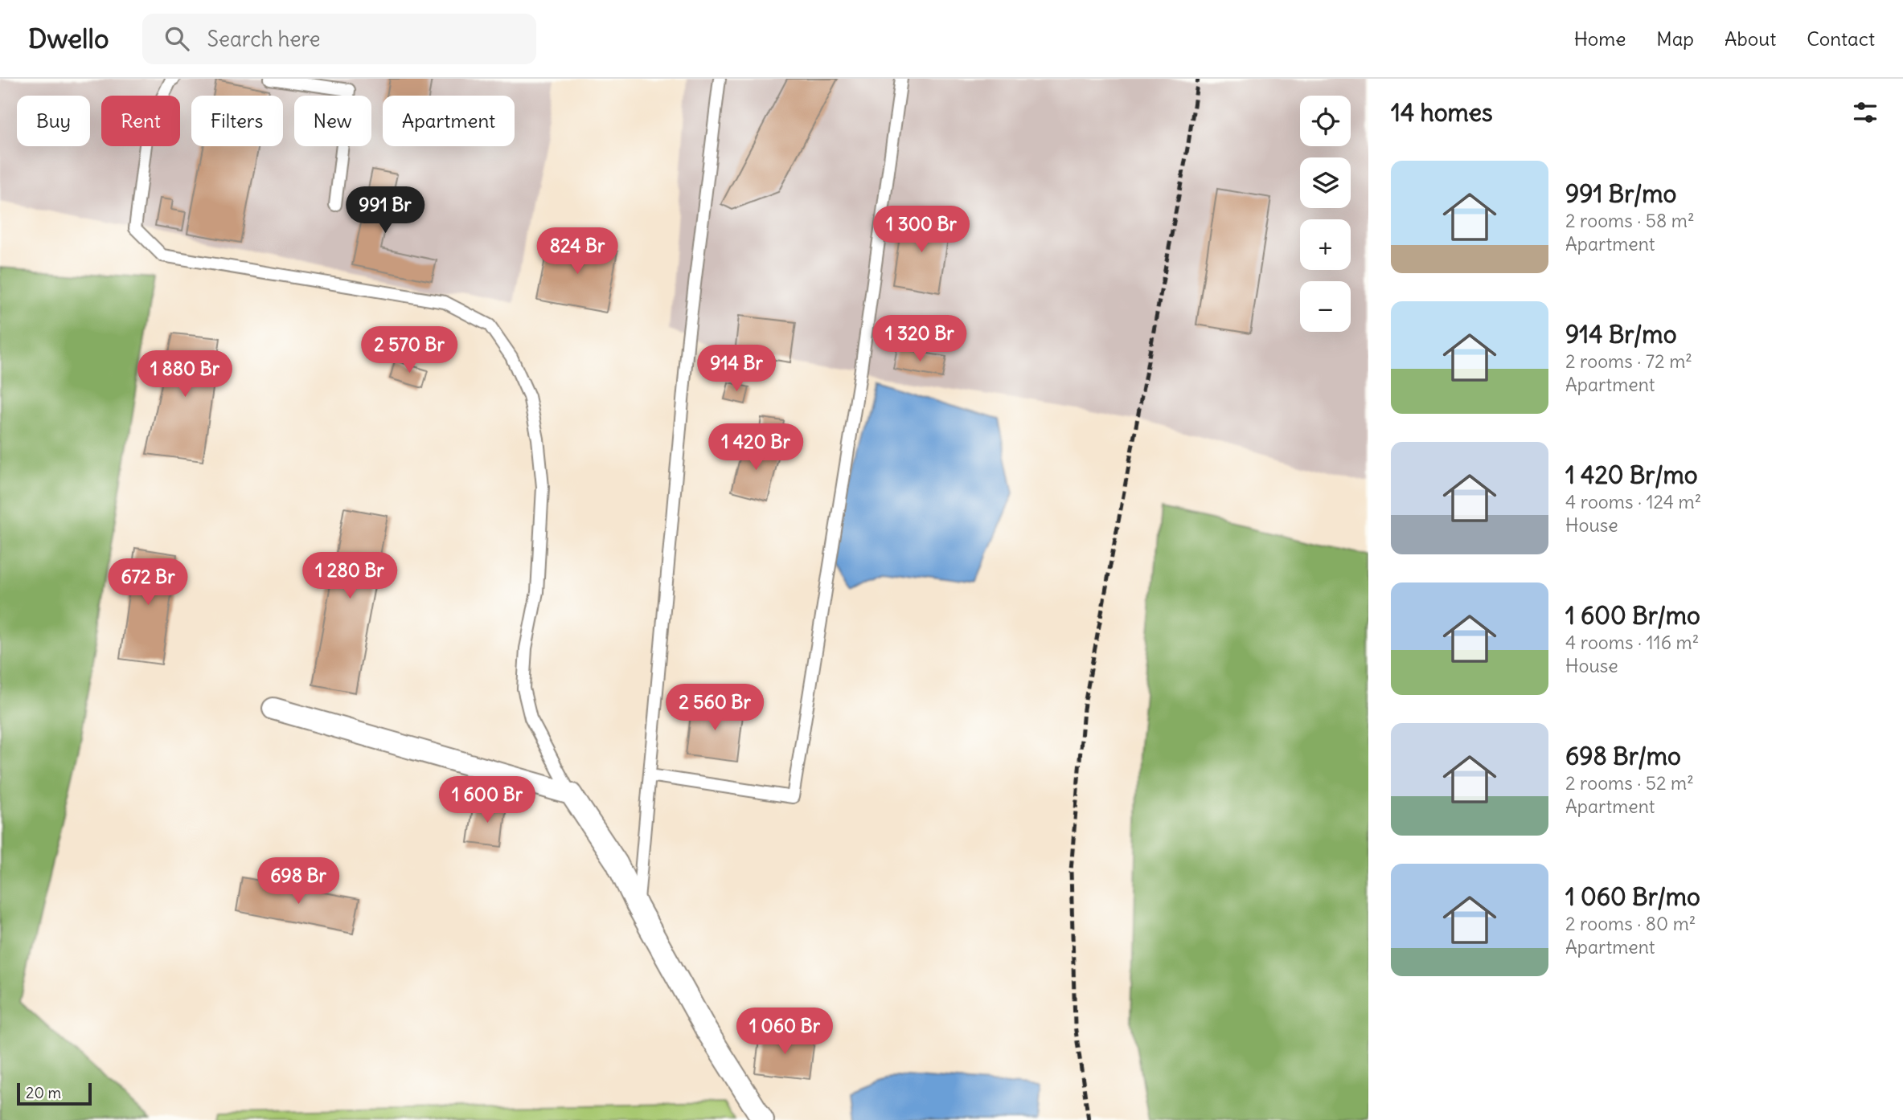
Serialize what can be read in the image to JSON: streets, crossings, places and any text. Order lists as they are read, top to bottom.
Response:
{
  "scale_bar": "20 m",
  "page": {
    "header": "Dwello",
    "search": "Search here",
    "nav": [
      "Home",
      "Map",
      "About",
      "Contact"
    ],
    "heading": "14 homes",
    "map_buttons": ["+", "−"],
    "chip": [
      "Buy",
      "Rent",
      "Filters",
      "New",
      "Apartment"
    ],
    "list": [
      {
        "name": "991 Br/mo",
        "note": "2 rooms · 58 m² · Apartment"
      },
      {
        "name": "914 Br/mo",
        "note": "2 rooms · 72 m² · Apartment"
      },
      {
        "name": "1 420 Br/mo",
        "note": "4 rooms · 124 m² · House"
      },
      {
        "name": "1 600 Br/mo",
        "note": "4 rooms · 116 m² · House"
      },
      {
        "name": "698 Br/mo",
        "note": "2 rooms · 52 m² · Apartment"
      },
      {
        "name": "1 060 Br/mo",
        "note": "2 rooms · 80 m² · Apartment"
      }
    ],
    "price": [
      "991 Br",
      "1 300 Br",
      "824 Br",
      "1 320 Br",
      "2 570 Br",
      "914 Br",
      "1 880 Br",
      "1 420 Br",
      "1 280 Br",
      "672 Br",
      "2 560 Br",
      "1 600 Br",
      "698 Br",
      "1 060 Br"
    ],
    "scale": "20 m"
  }
}
